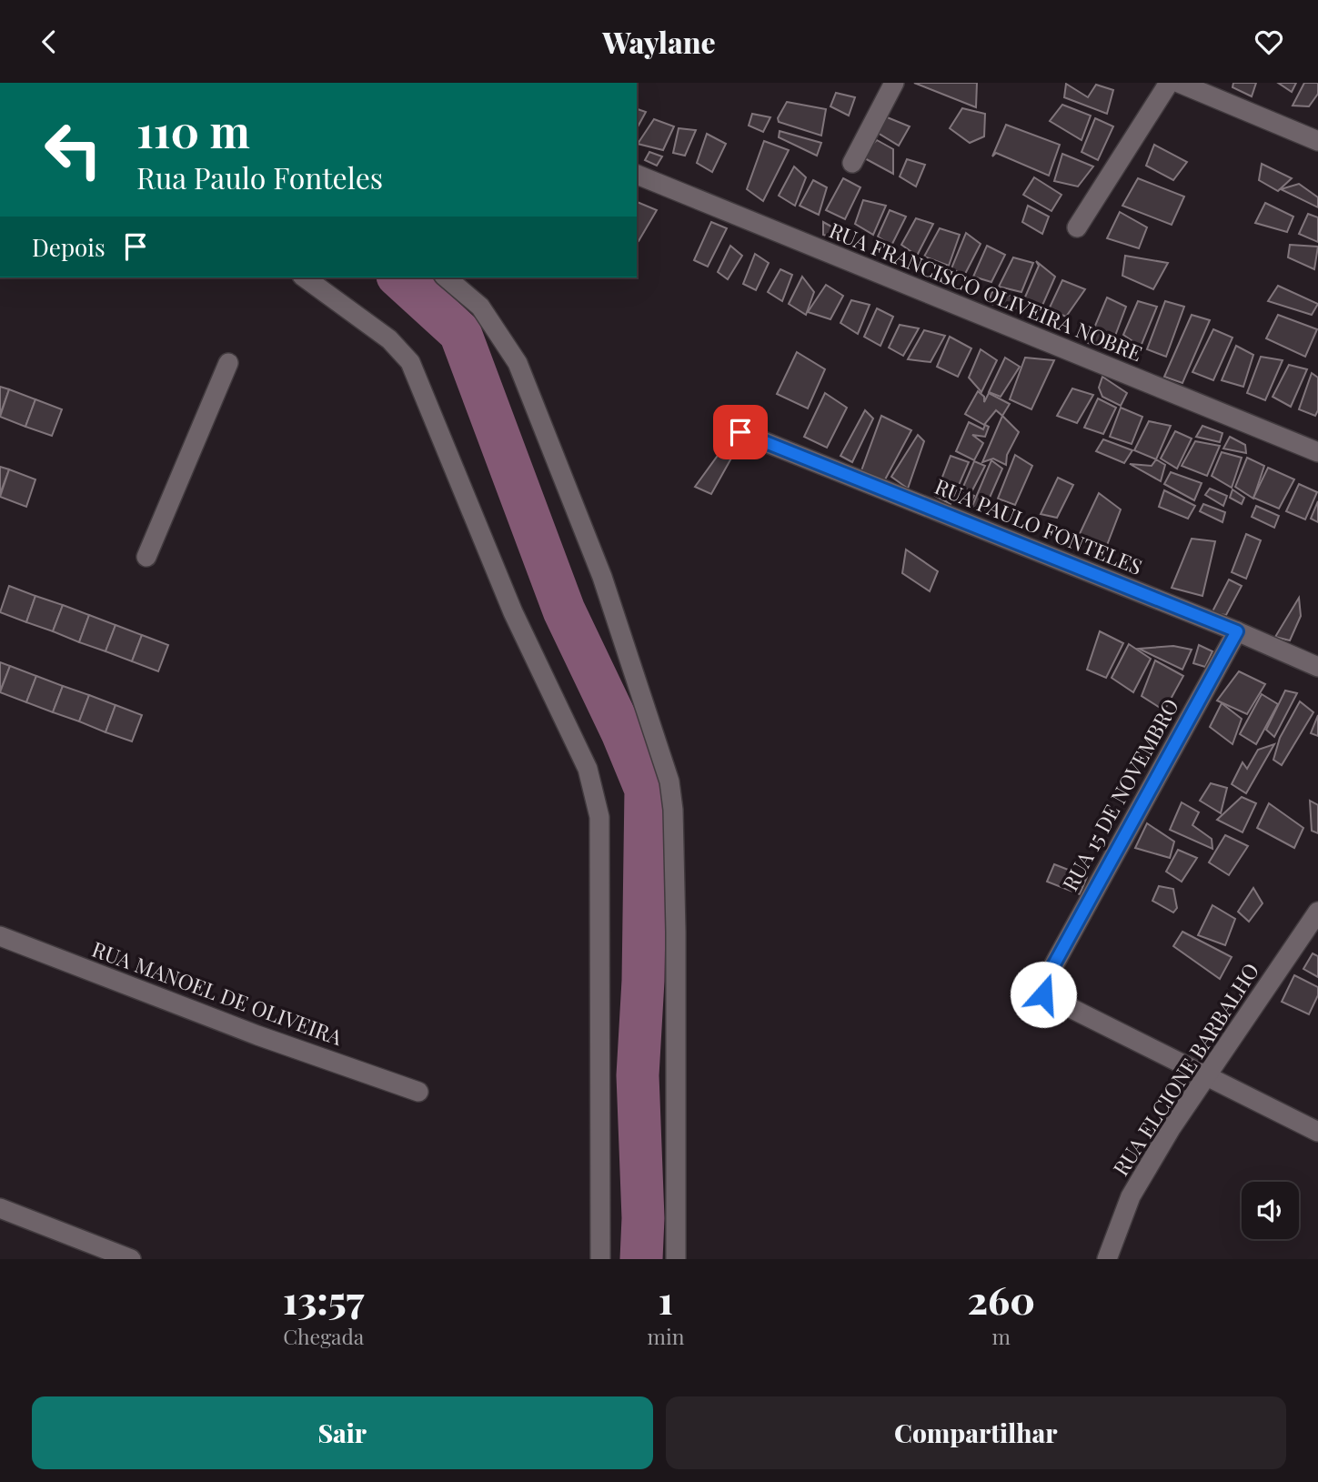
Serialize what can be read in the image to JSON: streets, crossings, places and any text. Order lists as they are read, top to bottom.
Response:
{
  "streets": {
    "street": [
      "RUA FRANCISCO OLIVEIRA NOBRE",
      "RUA PAULO FONTELES",
      "RUA 15 DE NOVEMBRO",
      "RUA MANOEL DE OLIVEIRA",
      "RUA ELCIONE BARBALHO"
    ]
  },
  "crossings": [
    ["RUA PAULO FONTELES", "RUA 15 DE NOVEMBRO"],
    ["RUA 15 DE NOVEMBRO", "RUA ELCIONE BARBALHO"]
  ],
  "page": {
    "header": "Waylane",
    "turn": ["110 m", "Rua Paulo Fonteles"],
    "then": "Depois",
    "eta": [
      "13:57",
      "Chegada",
      "1",
      "min",
      "260",
      "m"
    ],
    "buttons": ["Sair", "Compartilhar"]
  }
}
